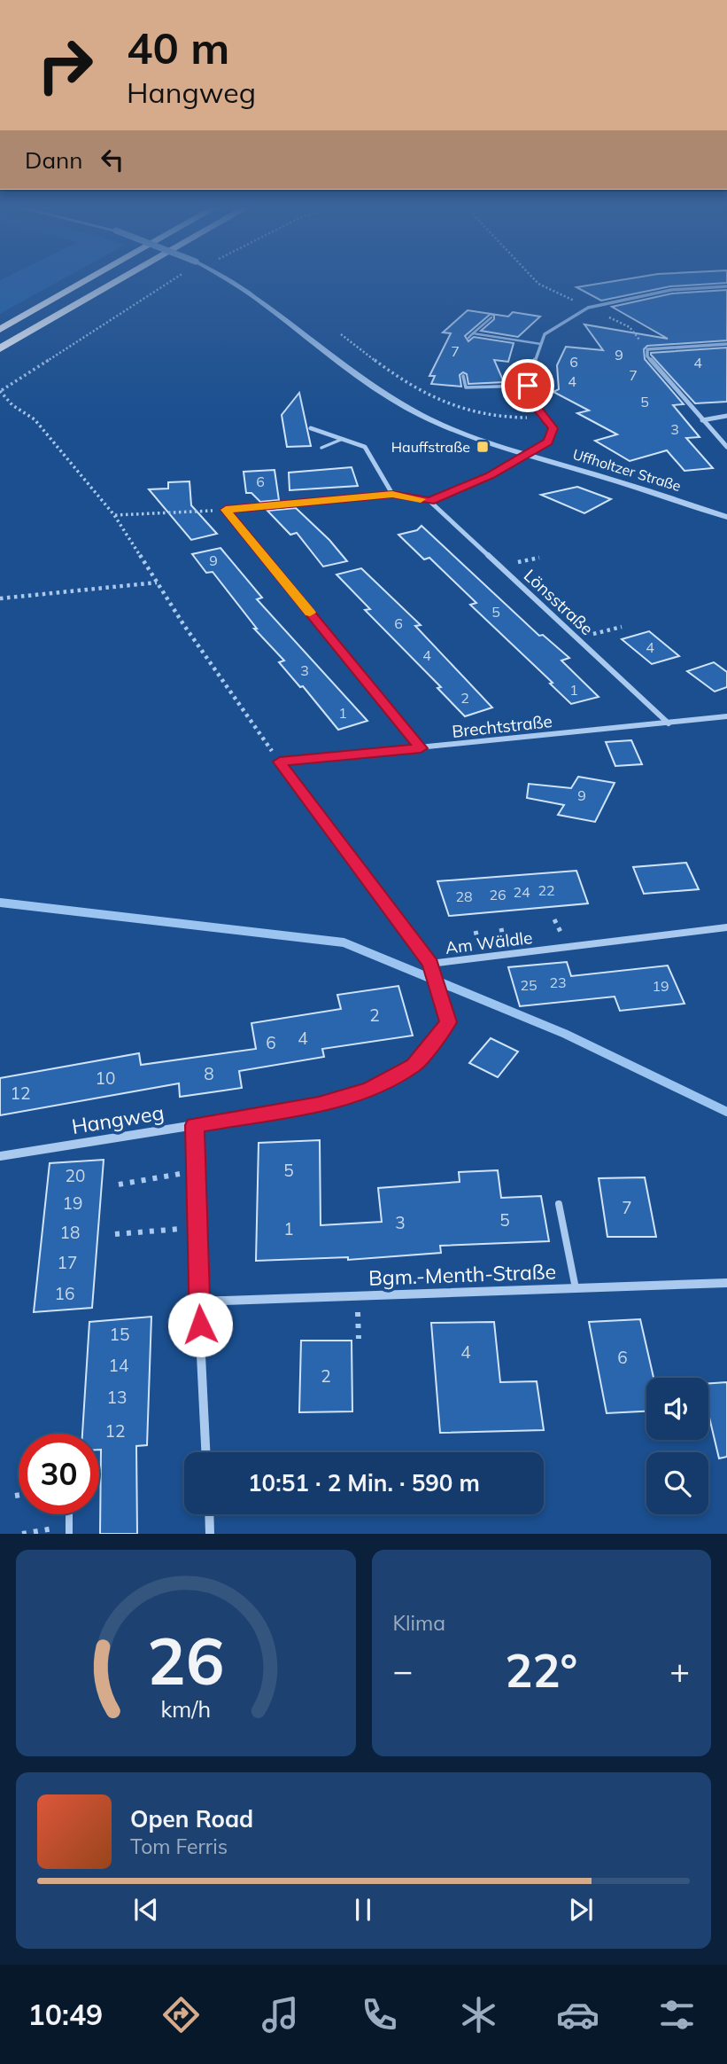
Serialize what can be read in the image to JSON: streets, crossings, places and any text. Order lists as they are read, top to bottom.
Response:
{
  "streets": {
    "street": [
      "Uffholtzer Straße",
      "Lönsstraße",
      "Brechtstraße",
      "Am Wäldle",
      "Hangweg",
      "Bgm.-Menth-Straße"
    ]
  },
  "crossings": [
    ["Lönsstraße", "Brechtstraße"],
    ["Brechtstraße", "Am Wäldle"],
    ["Am Wäldle", "Hangweg"]
  ],
  "places": {
    "transit": ["Hauffstraße"]
  },
  "house_numbers": [
    "7",
    "9",
    "6",
    "4",
    "7",
    "4",
    "5",
    "3",
    "6",
    "9",
    "5",
    "6",
    "4",
    "4",
    "3",
    "1",
    "2",
    "1",
    "9",
    "22",
    "24",
    "26",
    "28",
    "23",
    "25",
    "19",
    "2",
    "4",
    "6",
    "8",
    "10",
    "12",
    "5",
    "20",
    "19",
    "7",
    "5",
    "3",
    "1",
    "18",
    "17",
    "16",
    "15",
    "4",
    "6",
    "14",
    "2",
    "13",
    "12"
  ],
  "page": {
    "turn": ["40 m", "Hangweg"],
    "then": "Dann",
    "limit": "30",
    "trip": "10:51 · 2 Min. · 590 m",
    "tile": "Klima",
    "heat": ["−", "22°", "+"],
    "song": ["Open Road", "Tom Ferris"],
    "tabs": "10:49",
    "gauge": ["26", "km/h"]
  }
}
